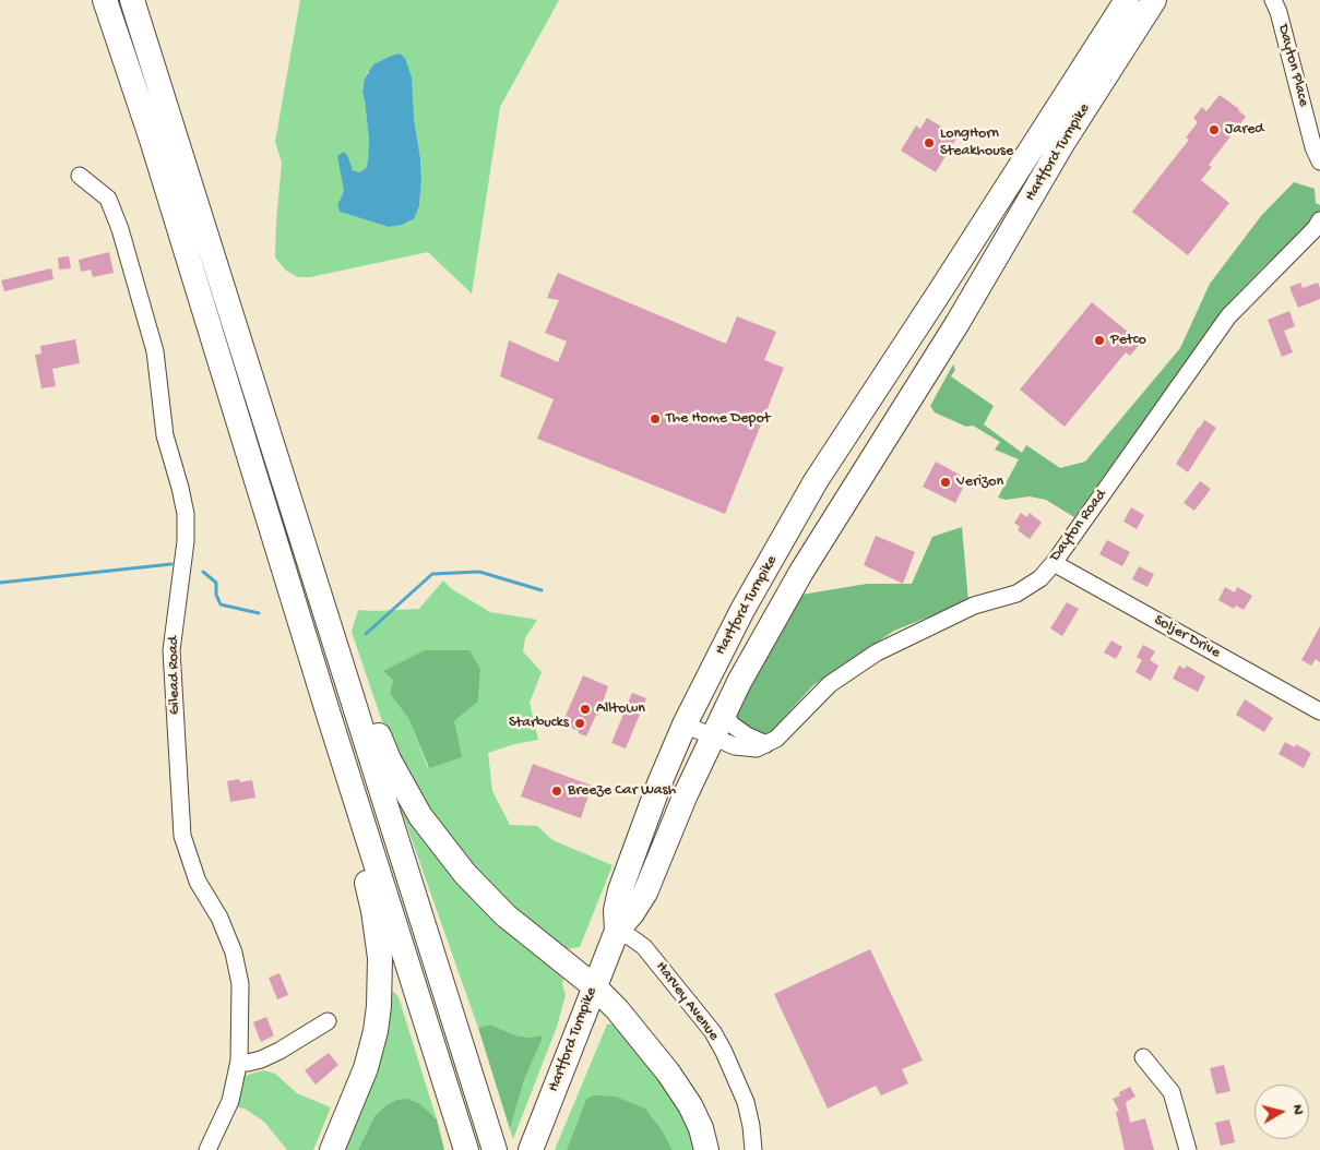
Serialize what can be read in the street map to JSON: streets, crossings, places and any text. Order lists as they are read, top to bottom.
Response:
{
  "streets": {
    "highway": ["Hartford Turnpike"],
    "street": [
      "Dayton Place",
      "Dayton Road",
      "Soljer Drive",
      "Gilead Road",
      "Harvey Avenue"
    ]
  },
  "crossings": [
    ["Hartford Turnpike", "Harvey Avenue"],
    ["Dayton Road", "Soljer Drive"]
  ],
  "places": [
    "Jared",
    "LongHorn Steakhouse",
    "Petco",
    "The Home Depot",
    "Verizon",
    "Alltown",
    "Starbucks",
    "Breeze Car Wash"
  ],
  "north": "right"
}
